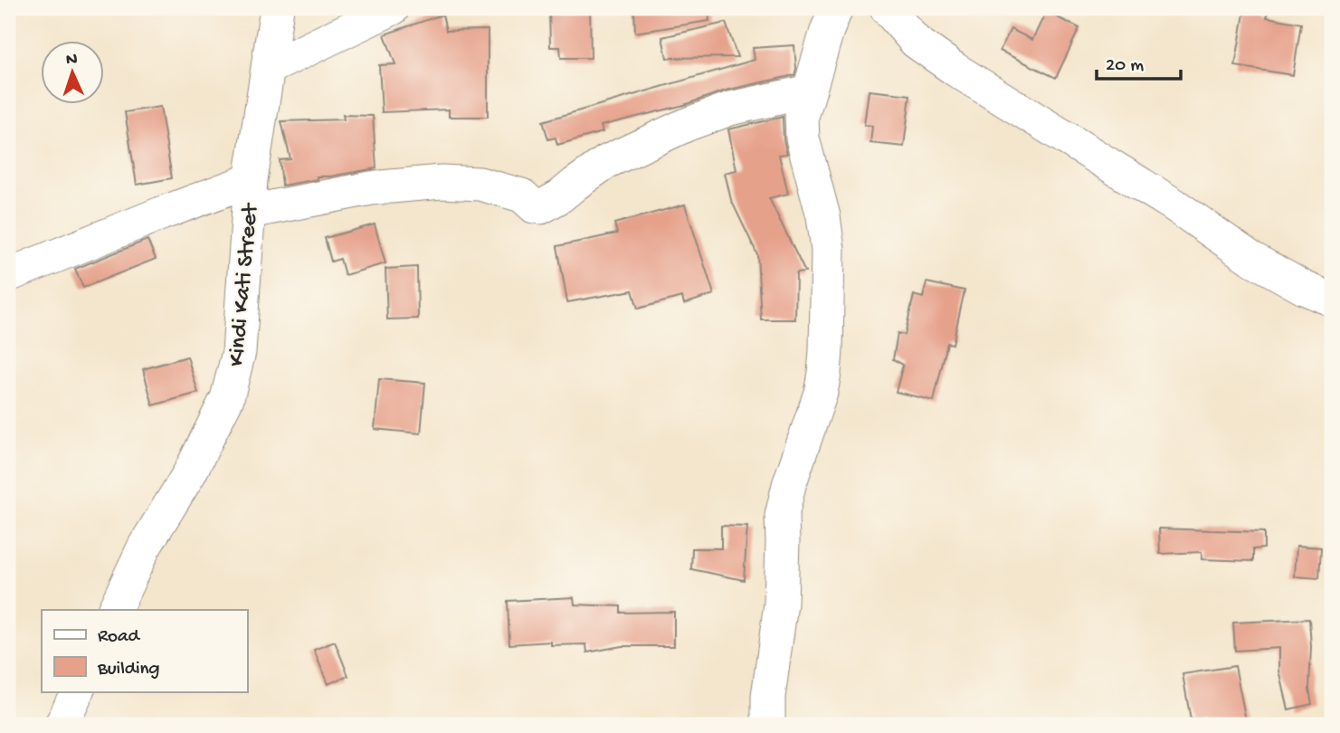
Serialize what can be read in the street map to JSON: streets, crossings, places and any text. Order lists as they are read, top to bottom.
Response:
{
  "streets": {
    "street": ["Kindi Kati Street"]
  },
  "legend": ["Road", "Building"],
  "scale_bar": "20 m",
  "north": "top"
}
